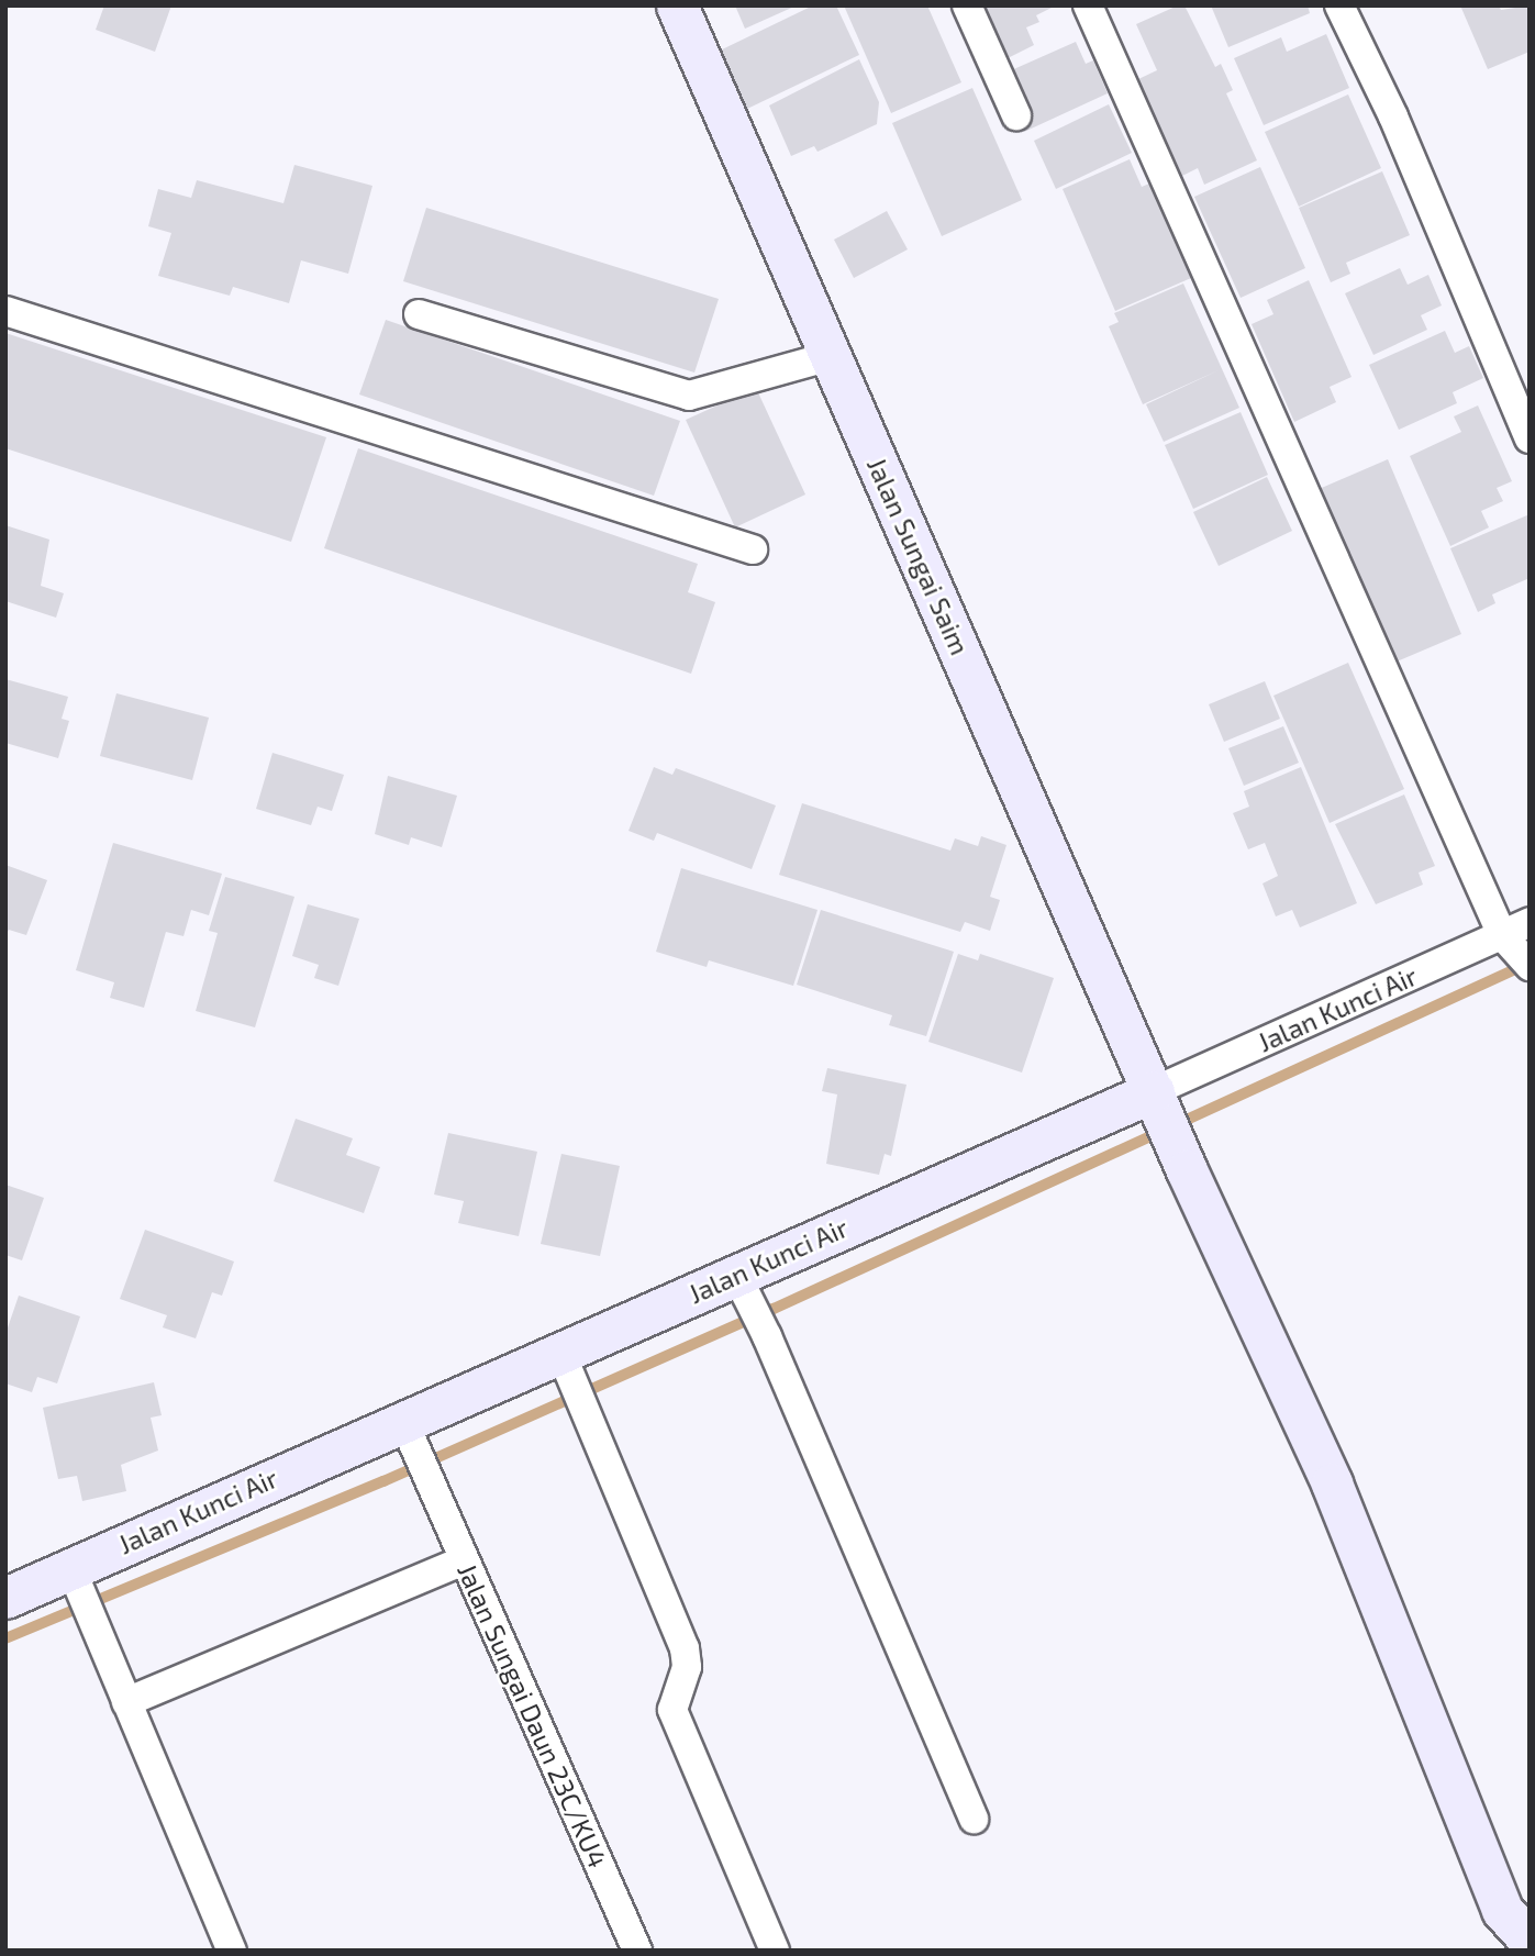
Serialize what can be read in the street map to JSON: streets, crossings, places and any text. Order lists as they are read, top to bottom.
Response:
{
  "streets": {
    "street": ["Jalan Sungai Saim", "Jalan Kunci Air", "Jalan Sungai Daun 23C/KU4"]
  },
  "crossings": [
    ["Jalan Sungai Saim", "Jalan Kunci Air"],
    ["Jalan Kunci Air", "Jalan Sungai Daun 23C/KU4"]
  ]
}
